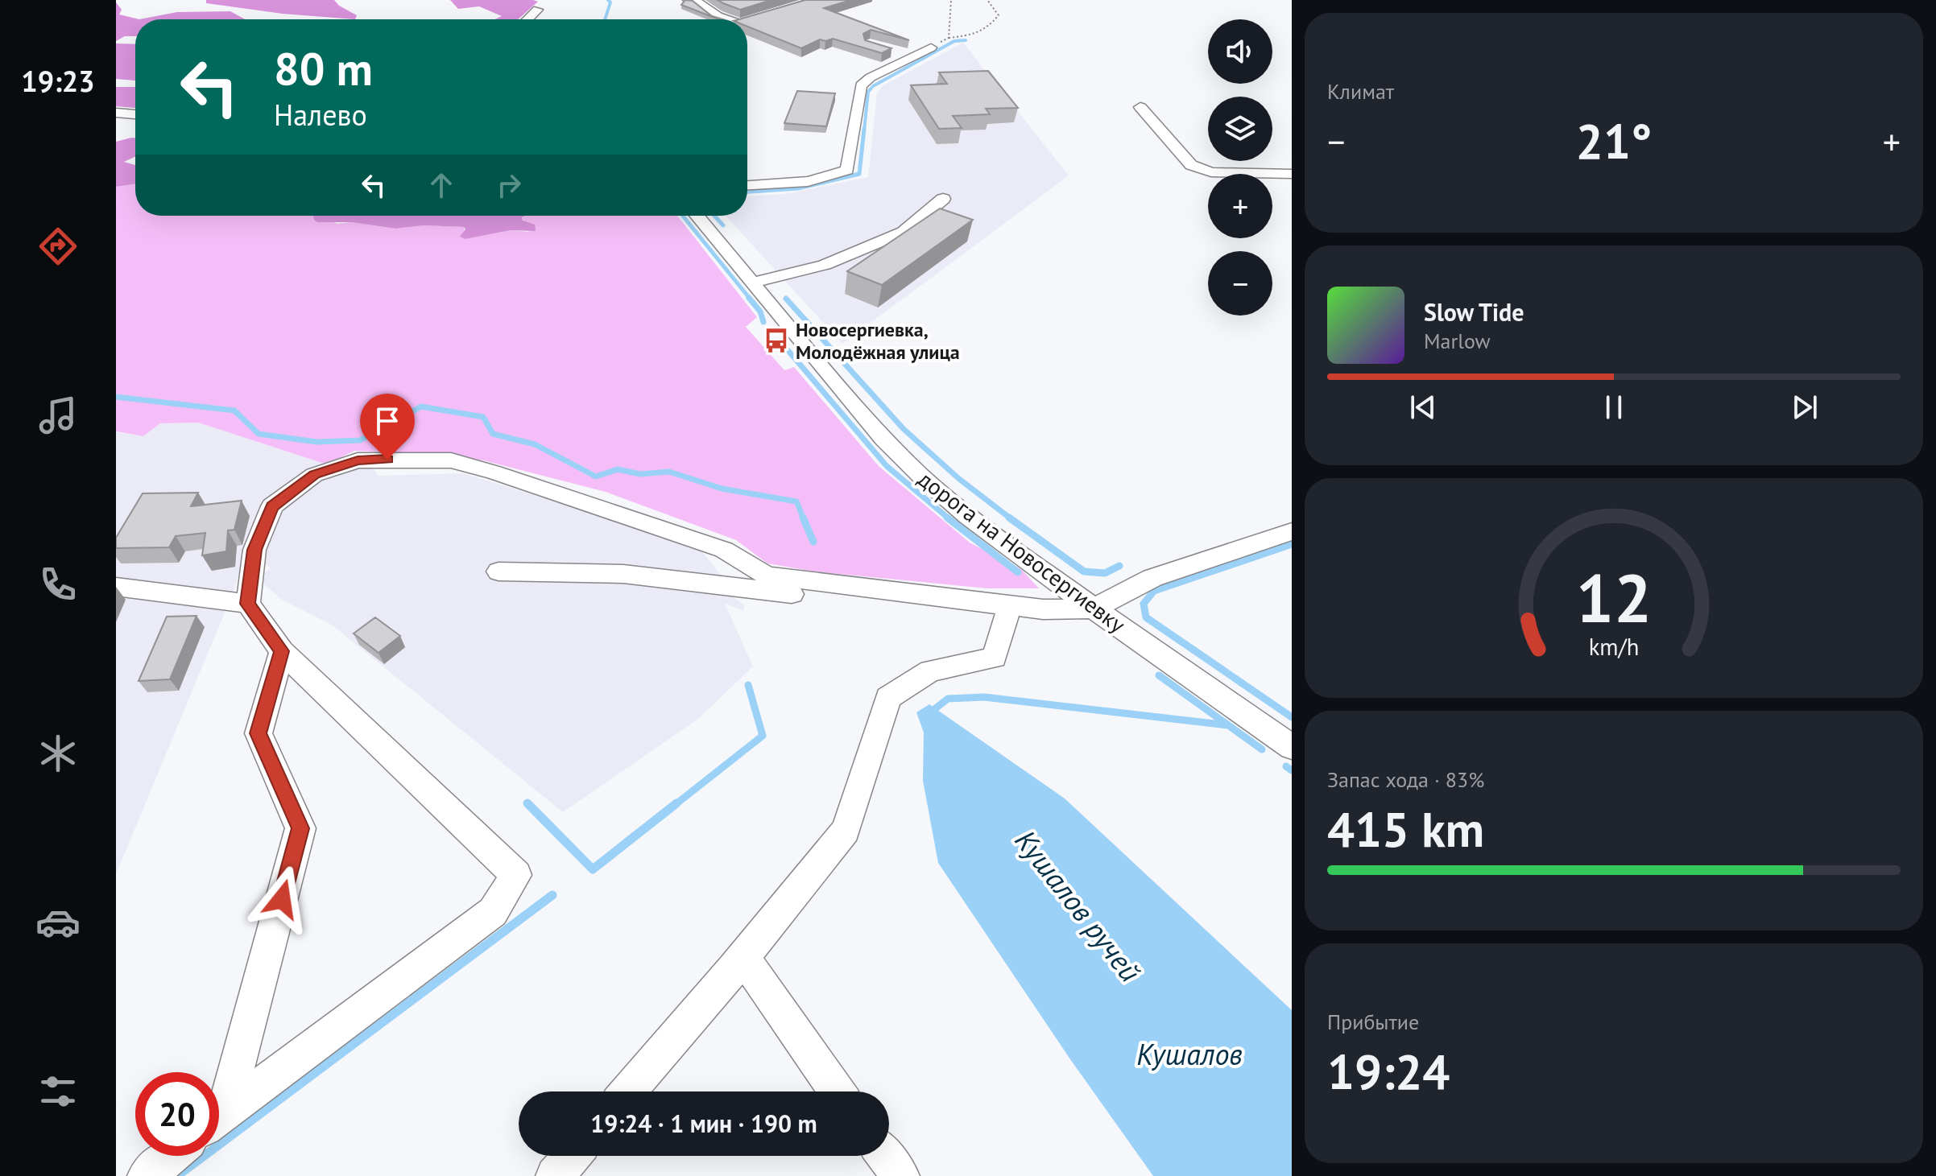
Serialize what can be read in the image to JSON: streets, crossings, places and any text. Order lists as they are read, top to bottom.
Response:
{
  "streets": {
    "street": ["дорога на Новосергиевку"]
  },
  "water": ["Кушалов ручей", "Кушалов"],
  "places": {
    "bus stop": ["Новосергиевка, Молодёжная улица"]
  },
  "page": {
    "tabs": "19:23",
    "tile": [
      "Климат",
      ["Запас хода · 83%", "415 km"],
      ["Прибытие", "19:24"]
    ],
    "map_buttons": ["+", "−"],
    "turn": ["80 m", "Налево"],
    "heat": ["−", "21°", "+"],
    "song": ["Slow Tide", "Marlow"],
    "limit": "20",
    "trip": "19:24 · 1 мин · 190 m",
    "gauge": ["12", "km/h"]
  }
}
